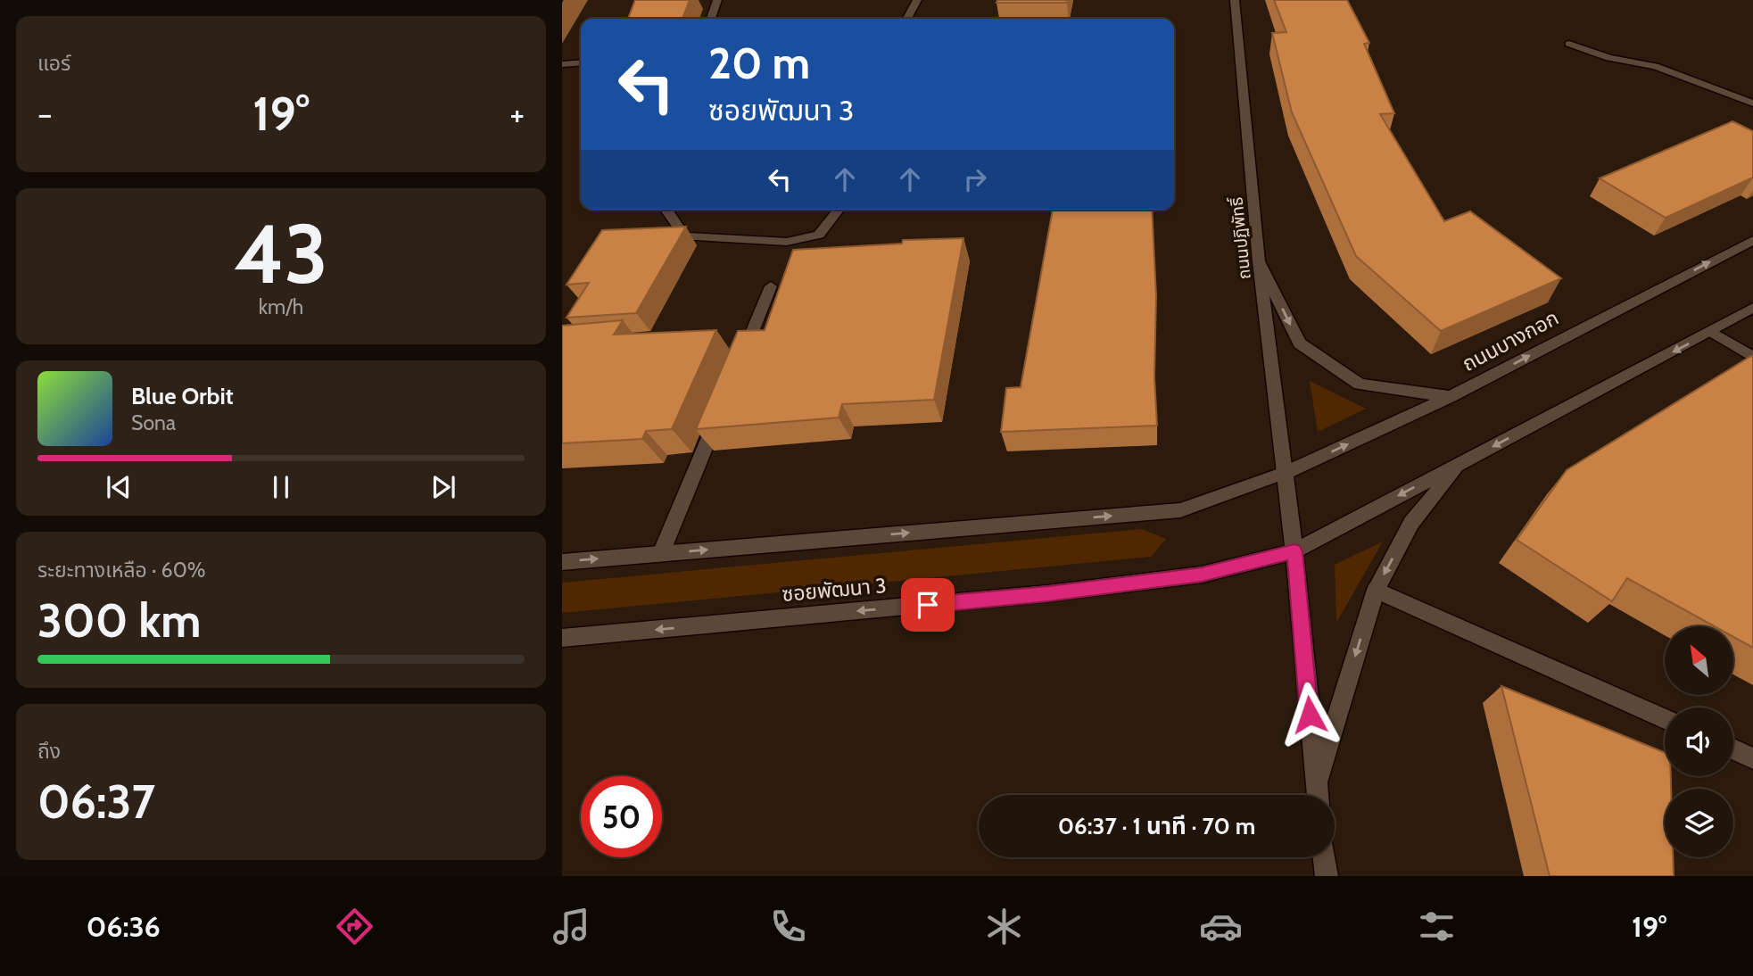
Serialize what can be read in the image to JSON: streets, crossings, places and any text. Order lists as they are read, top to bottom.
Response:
{
  "streets": {
    "main road": ["ถนนปฏิพัทธิ์", "ถนนบางกอก", "ซอยพัฒนา 3"]
  },
  "crossings": [
    ["ถนนปฏิพัทธิ์", "ถนนบางกอก"],
    ["ถนนปฏิพัทธิ์", "ซอยพัฒนา 3"]
  ],
  "north": "top left",
  "page": {
    "tile": [
      "แอร์",
      ["43", "km/h"],
      ["ระยะทางเหลือ · 60%", "300 km"],
      ["ถึง", "06:37"]
    ],
    "turn": ["20 m", "ซอยพัฒนา 3"],
    "heat": ["−", "19°", "+"],
    "song": ["Blue Orbit", "Sona"],
    "limit": "50",
    "trip": "06:37 · 1 นาที · 70 m",
    "tabs": ["06:36", "19°"]
  }
}
